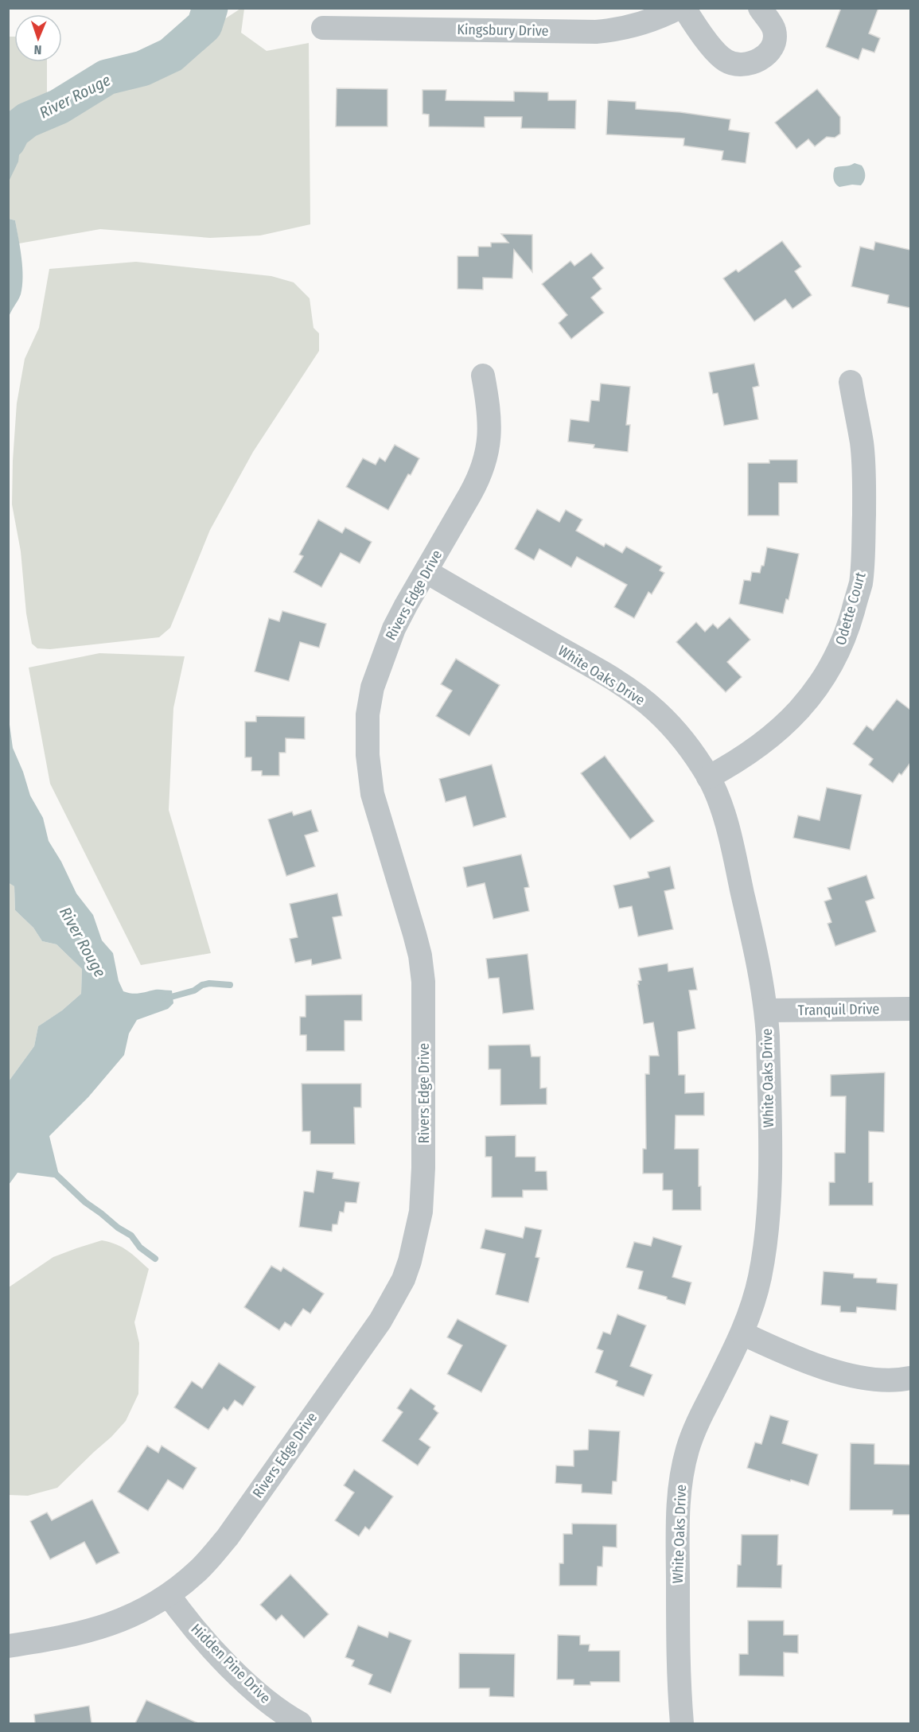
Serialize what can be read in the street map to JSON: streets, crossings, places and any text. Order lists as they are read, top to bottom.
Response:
{
  "streets": {
    "street": [
      "Kingsbury Drive",
      "Rivers Edge Drive",
      "Odette Court",
      "White Oaks Drive",
      "Tranquil Drive",
      "Hidden Pine Drive"
    ]
  },
  "crossings": [
    ["Rivers Edge Drive", "White Oaks Drive"],
    ["Rivers Edge Drive", "Hidden Pine Drive"],
    ["Odette Court", "White Oaks Drive"],
    ["White Oaks Drive", "Tranquil Drive"]
  ],
  "water": ["River Rouge"],
  "north": "bottom"
}
